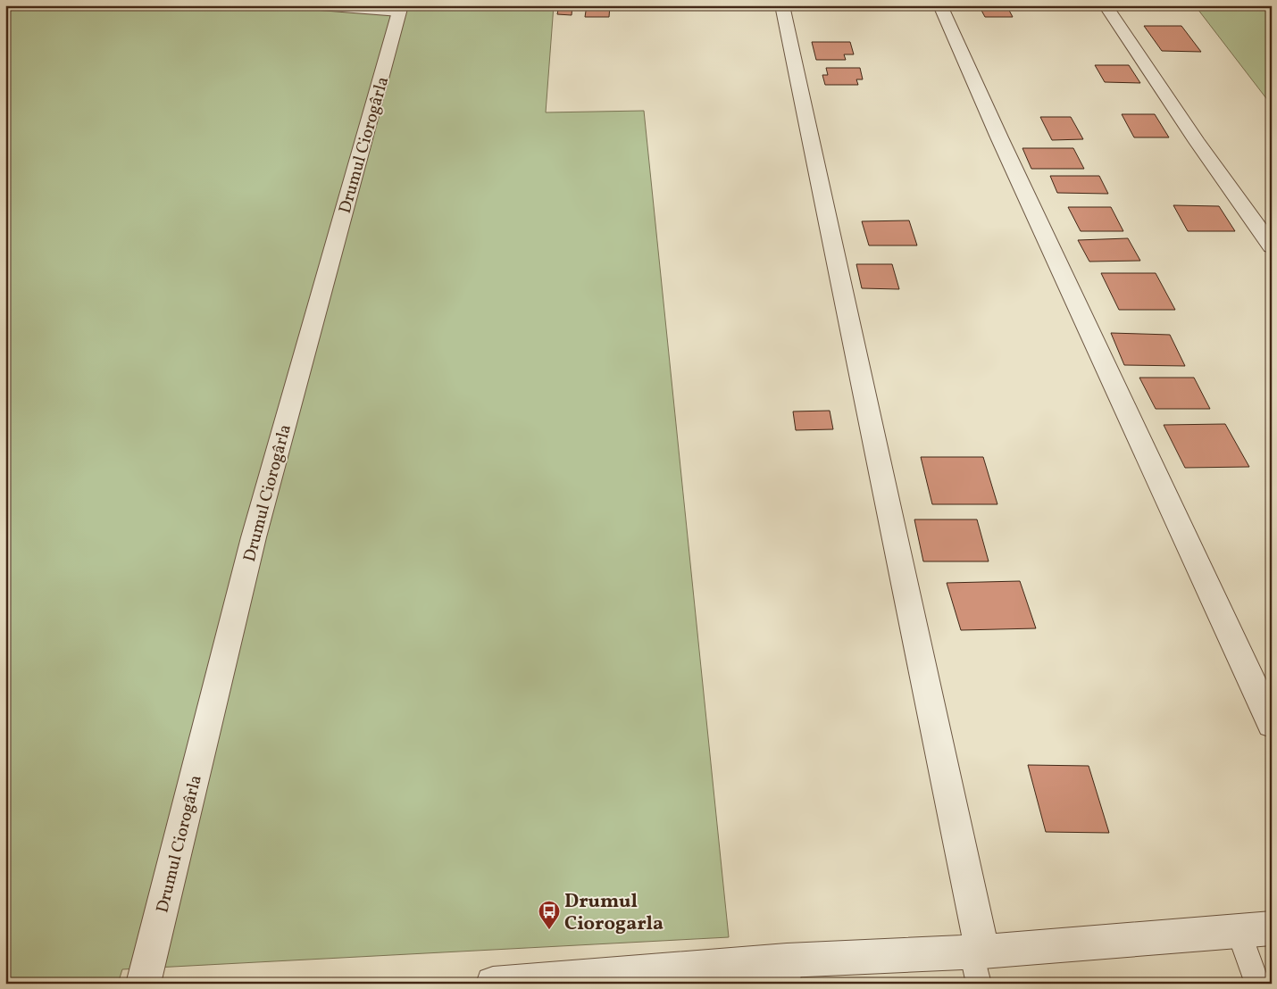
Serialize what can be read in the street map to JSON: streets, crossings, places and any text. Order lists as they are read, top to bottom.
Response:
{
  "streets": {
    "street": ["Drumul Ciorogârla"]
  },
  "places": {
    "bus stop": ["Drumul Ciorogarla"]
  }
}
